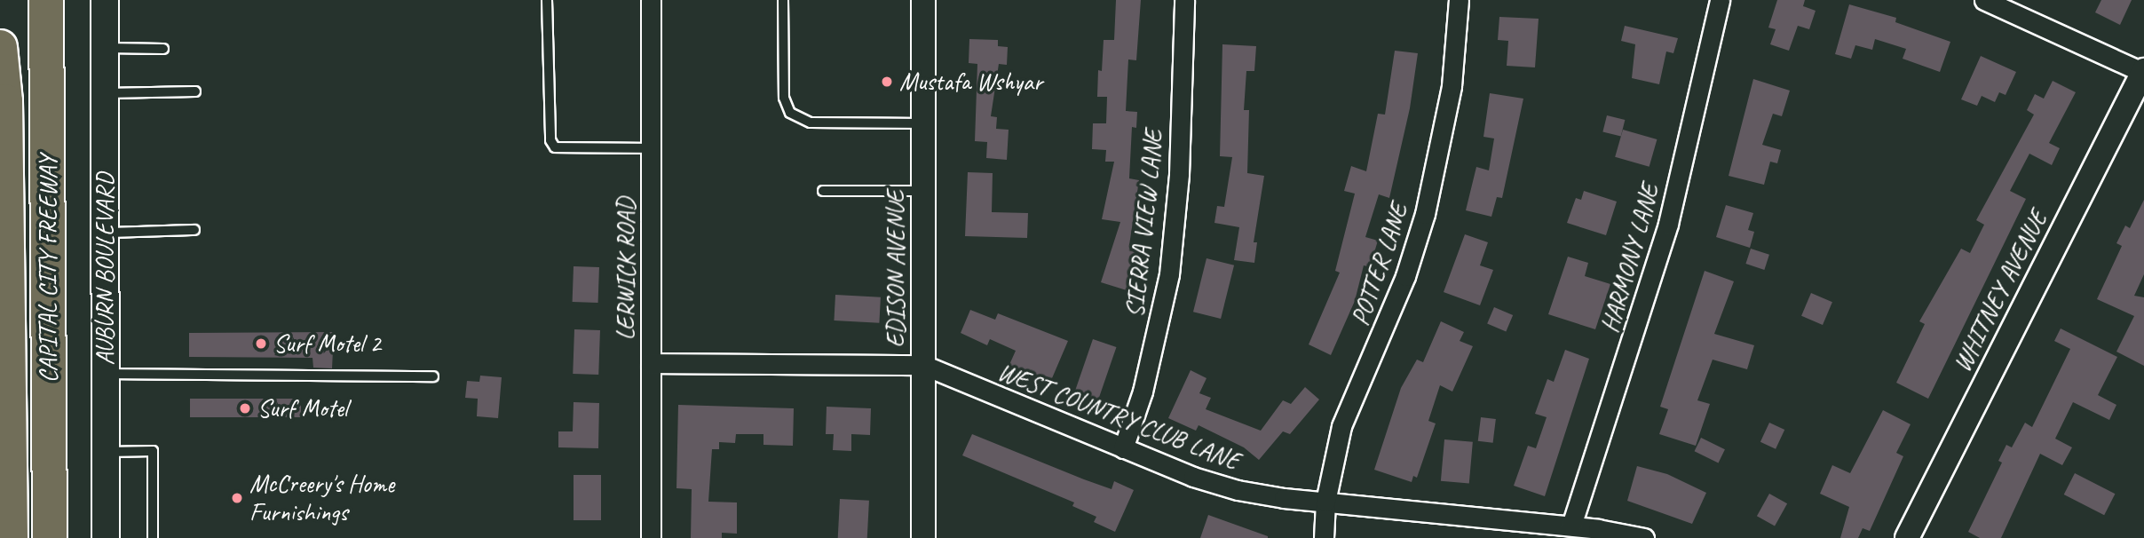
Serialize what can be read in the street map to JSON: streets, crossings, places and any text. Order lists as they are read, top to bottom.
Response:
{
  "streets": {
    "highway": ["CAPITAL CITY FREEWAY"],
    "main road": ["AUBURN BOULEVARD"],
    "street": [
      "SIERRA VIEW LANE",
      "HARMONY LANE",
      "POTTER LANE",
      "LERWICK ROAD",
      "EDISON AVENUE",
      "WHITNEY AVENUE",
      "WEST COUNTRY CLUB LANE"
    ]
  },
  "crossings": [
    ["SIERRA VIEW LANE", "WEST COUNTRY CLUB LANE"],
    ["HARMONY LANE", "WEST COUNTRY CLUB LANE"],
    ["POTTER LANE", "WEST COUNTRY CLUB LANE"],
    ["LERWICK ROAD", "WEST COUNTRY CLUB LANE"],
    ["EDISON AVENUE", "WEST COUNTRY CLUB LANE"]
  ],
  "places": [
    "Mustafa Wshyar",
    "Surf Motel 2",
    "Surf Motel",
    "McCreery's Home Furnishings"
  ]
}
